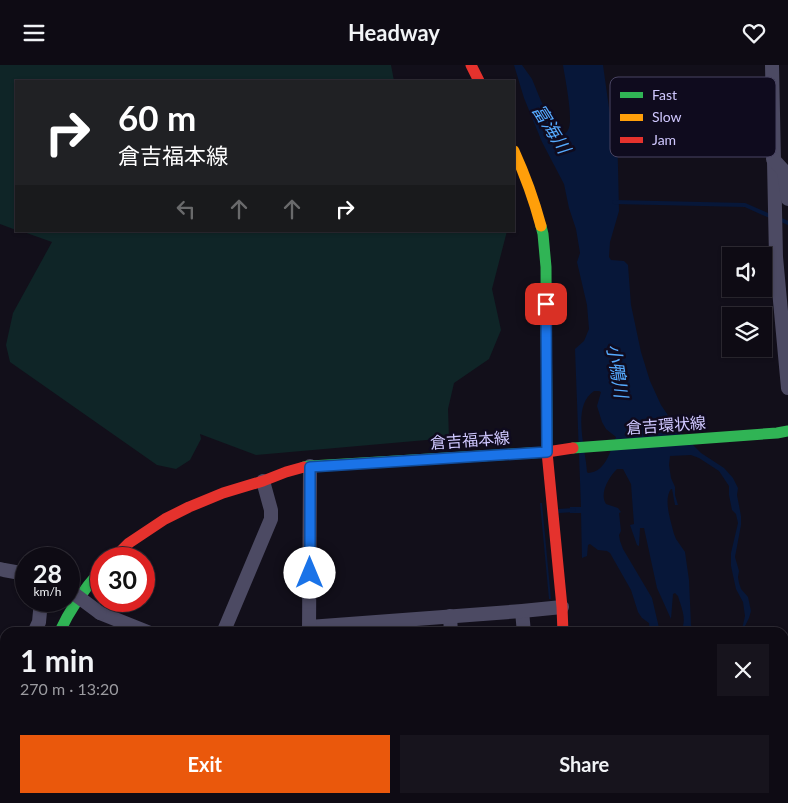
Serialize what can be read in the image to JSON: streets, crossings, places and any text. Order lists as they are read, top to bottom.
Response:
{
  "streets": {
    "main road": ["倉吉環状線", "倉吉福本線"]
  },
  "crossings": [
    ["倉吉環状線", "倉吉福本線"]
  ],
  "water": ["富海川", "小鴨川"],
  "legend": ["Fast", "Slow", "Jam"],
  "page": {
    "header": "Headway",
    "turn": ["60 m", "倉吉福本線"],
    "speed": "28 km/h",
    "limit": "30",
    "heading": ["1 min", "270 m · 13:20"],
    "buttons": ["Exit", "Share"]
  }
}
